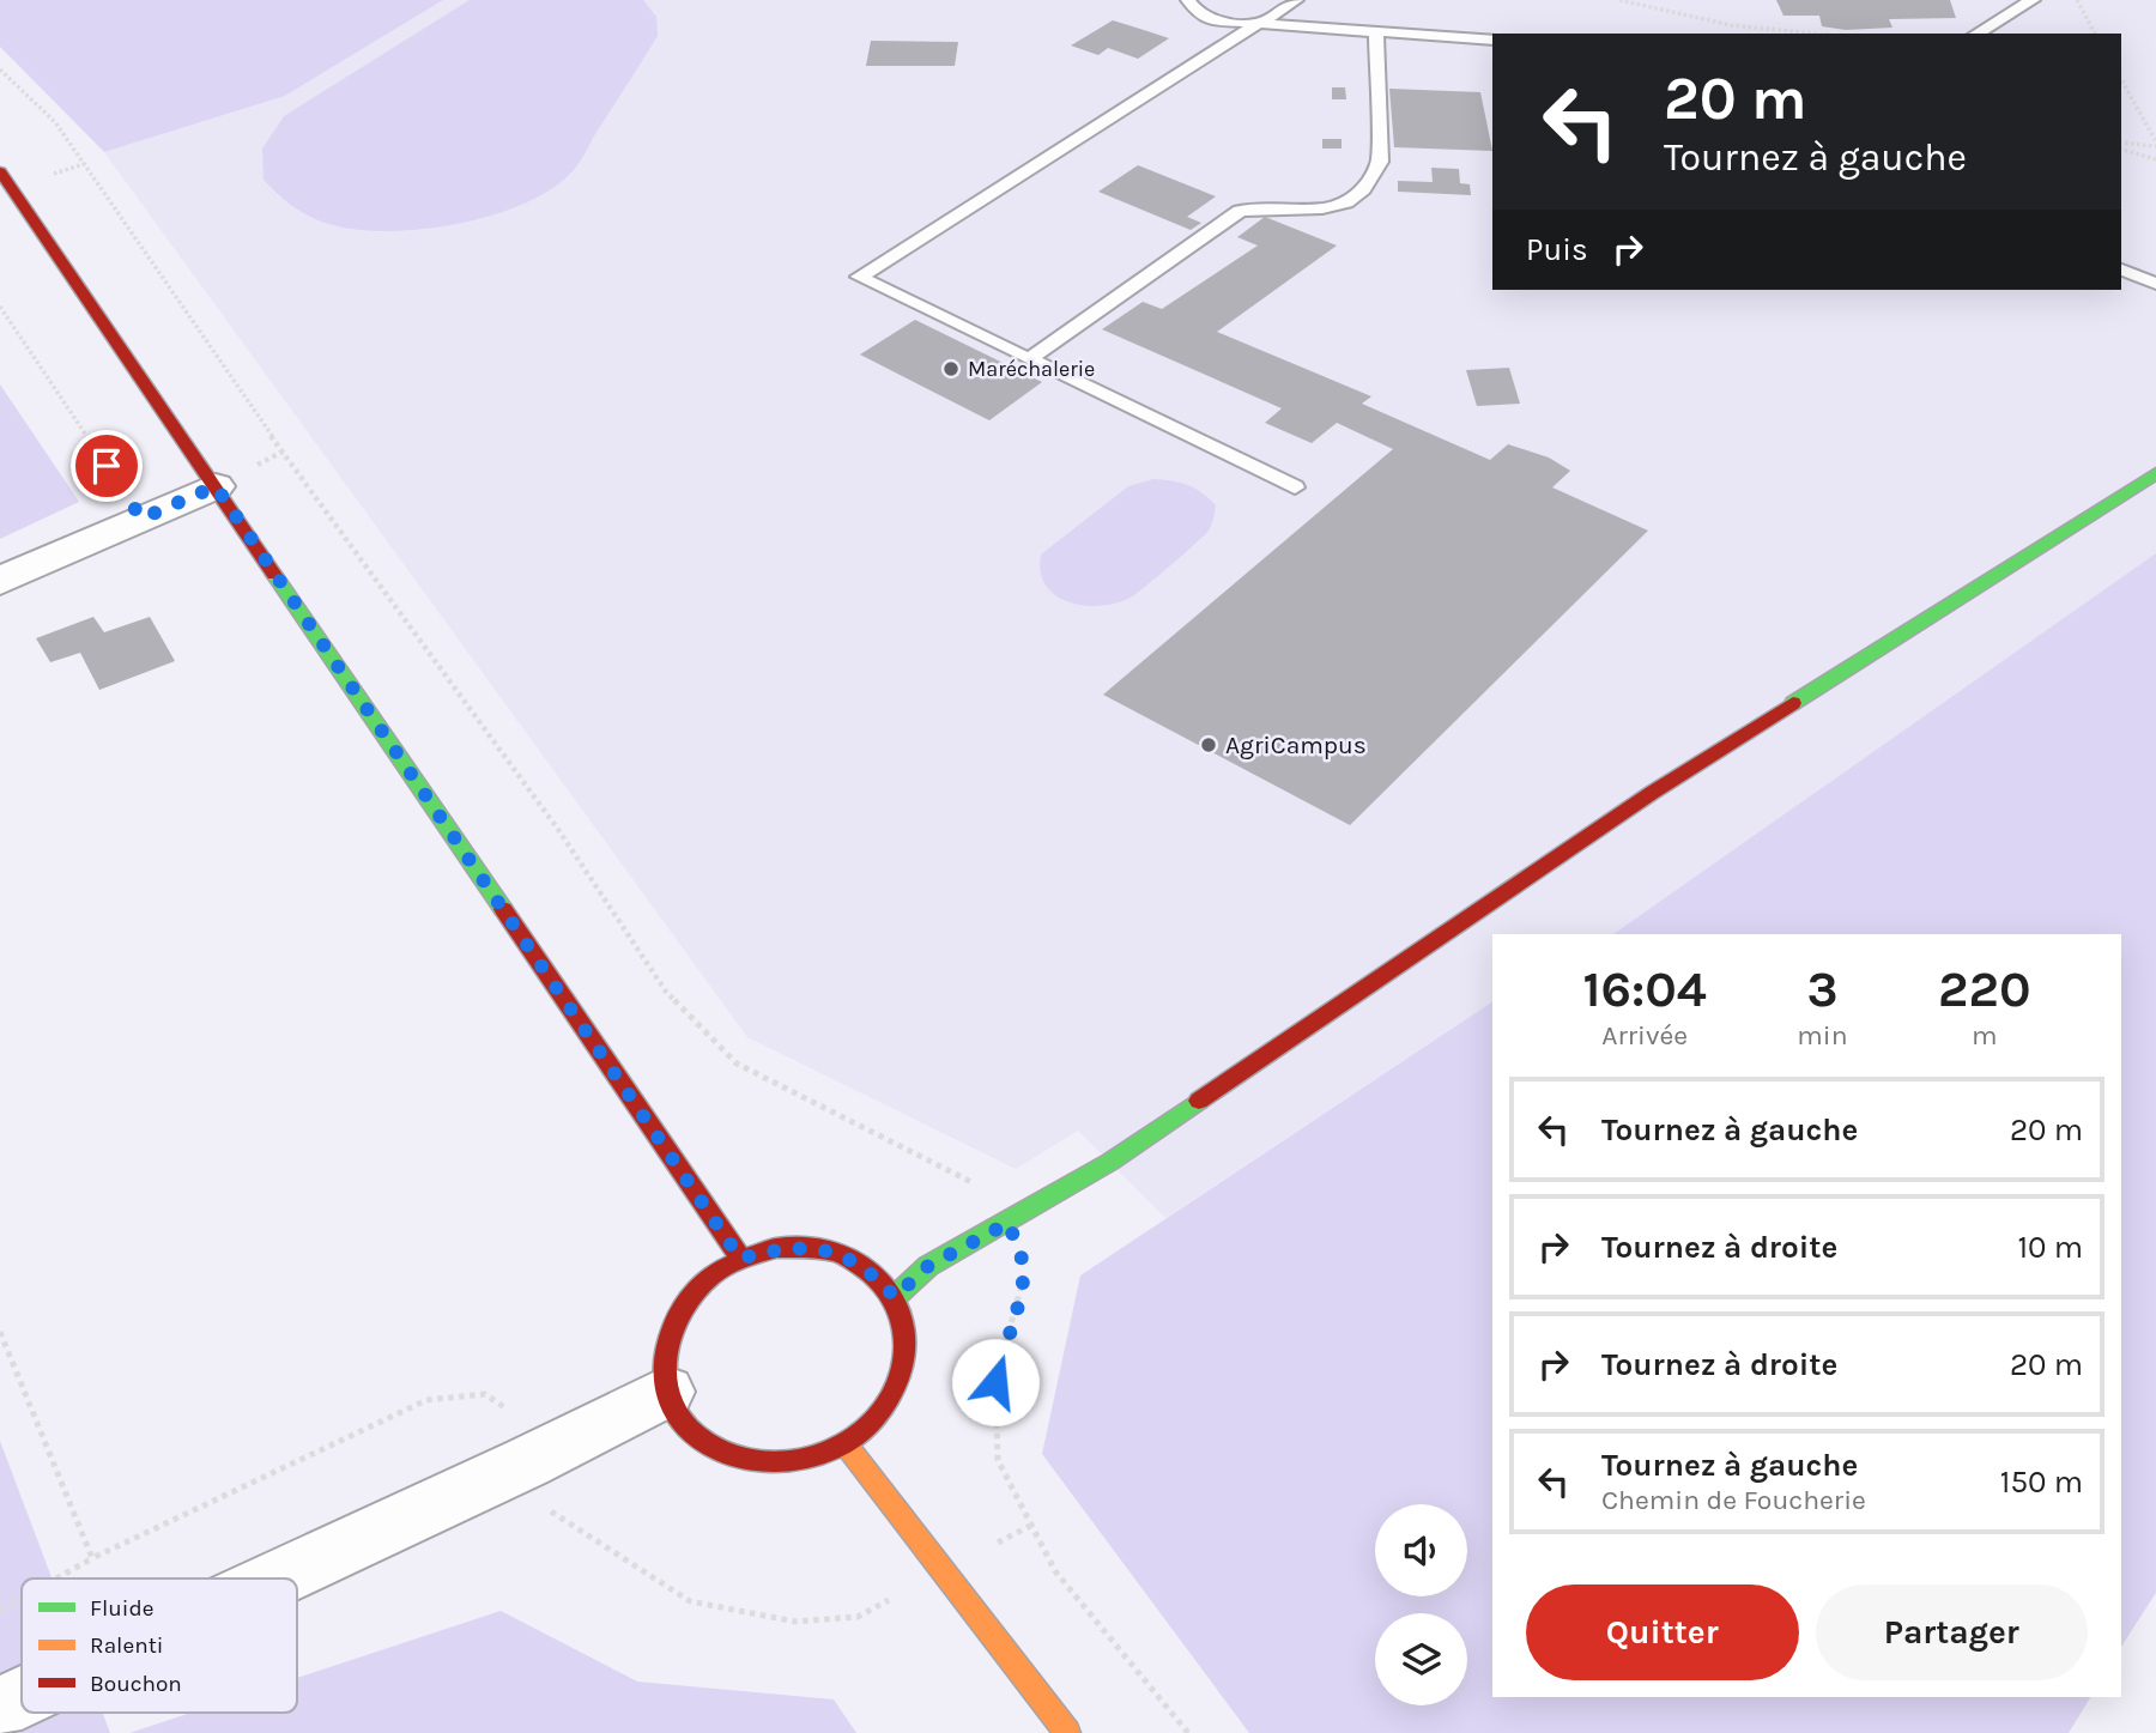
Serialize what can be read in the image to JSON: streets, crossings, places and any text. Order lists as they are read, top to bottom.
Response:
{
  "places": ["Maréchalerie", "AgriCampus"],
  "legend": ["Fluide", "Ralenti", "Bouchon"],
  "page": {
    "turn": ["20 m", "Tournez à gauche"],
    "then": "Puis",
    "eta": [
      "16:04",
      "Arrivée",
      "3",
      "min",
      "220",
      "m"
    ],
    "list": [
      {
        "name": "Tournez à gauche",
        "value": "20 m"
      },
      {
        "name": "Tournez à droite",
        "value": "10 m"
      },
      {
        "name": "Tournez à droite",
        "value": "20 m"
      },
      {
        "name": "Tournez à gauche",
        "note": "Chemin de Foucherie",
        "value": "150 m"
      }
    ],
    "buttons": ["Quitter", "Partager"]
  }
}
